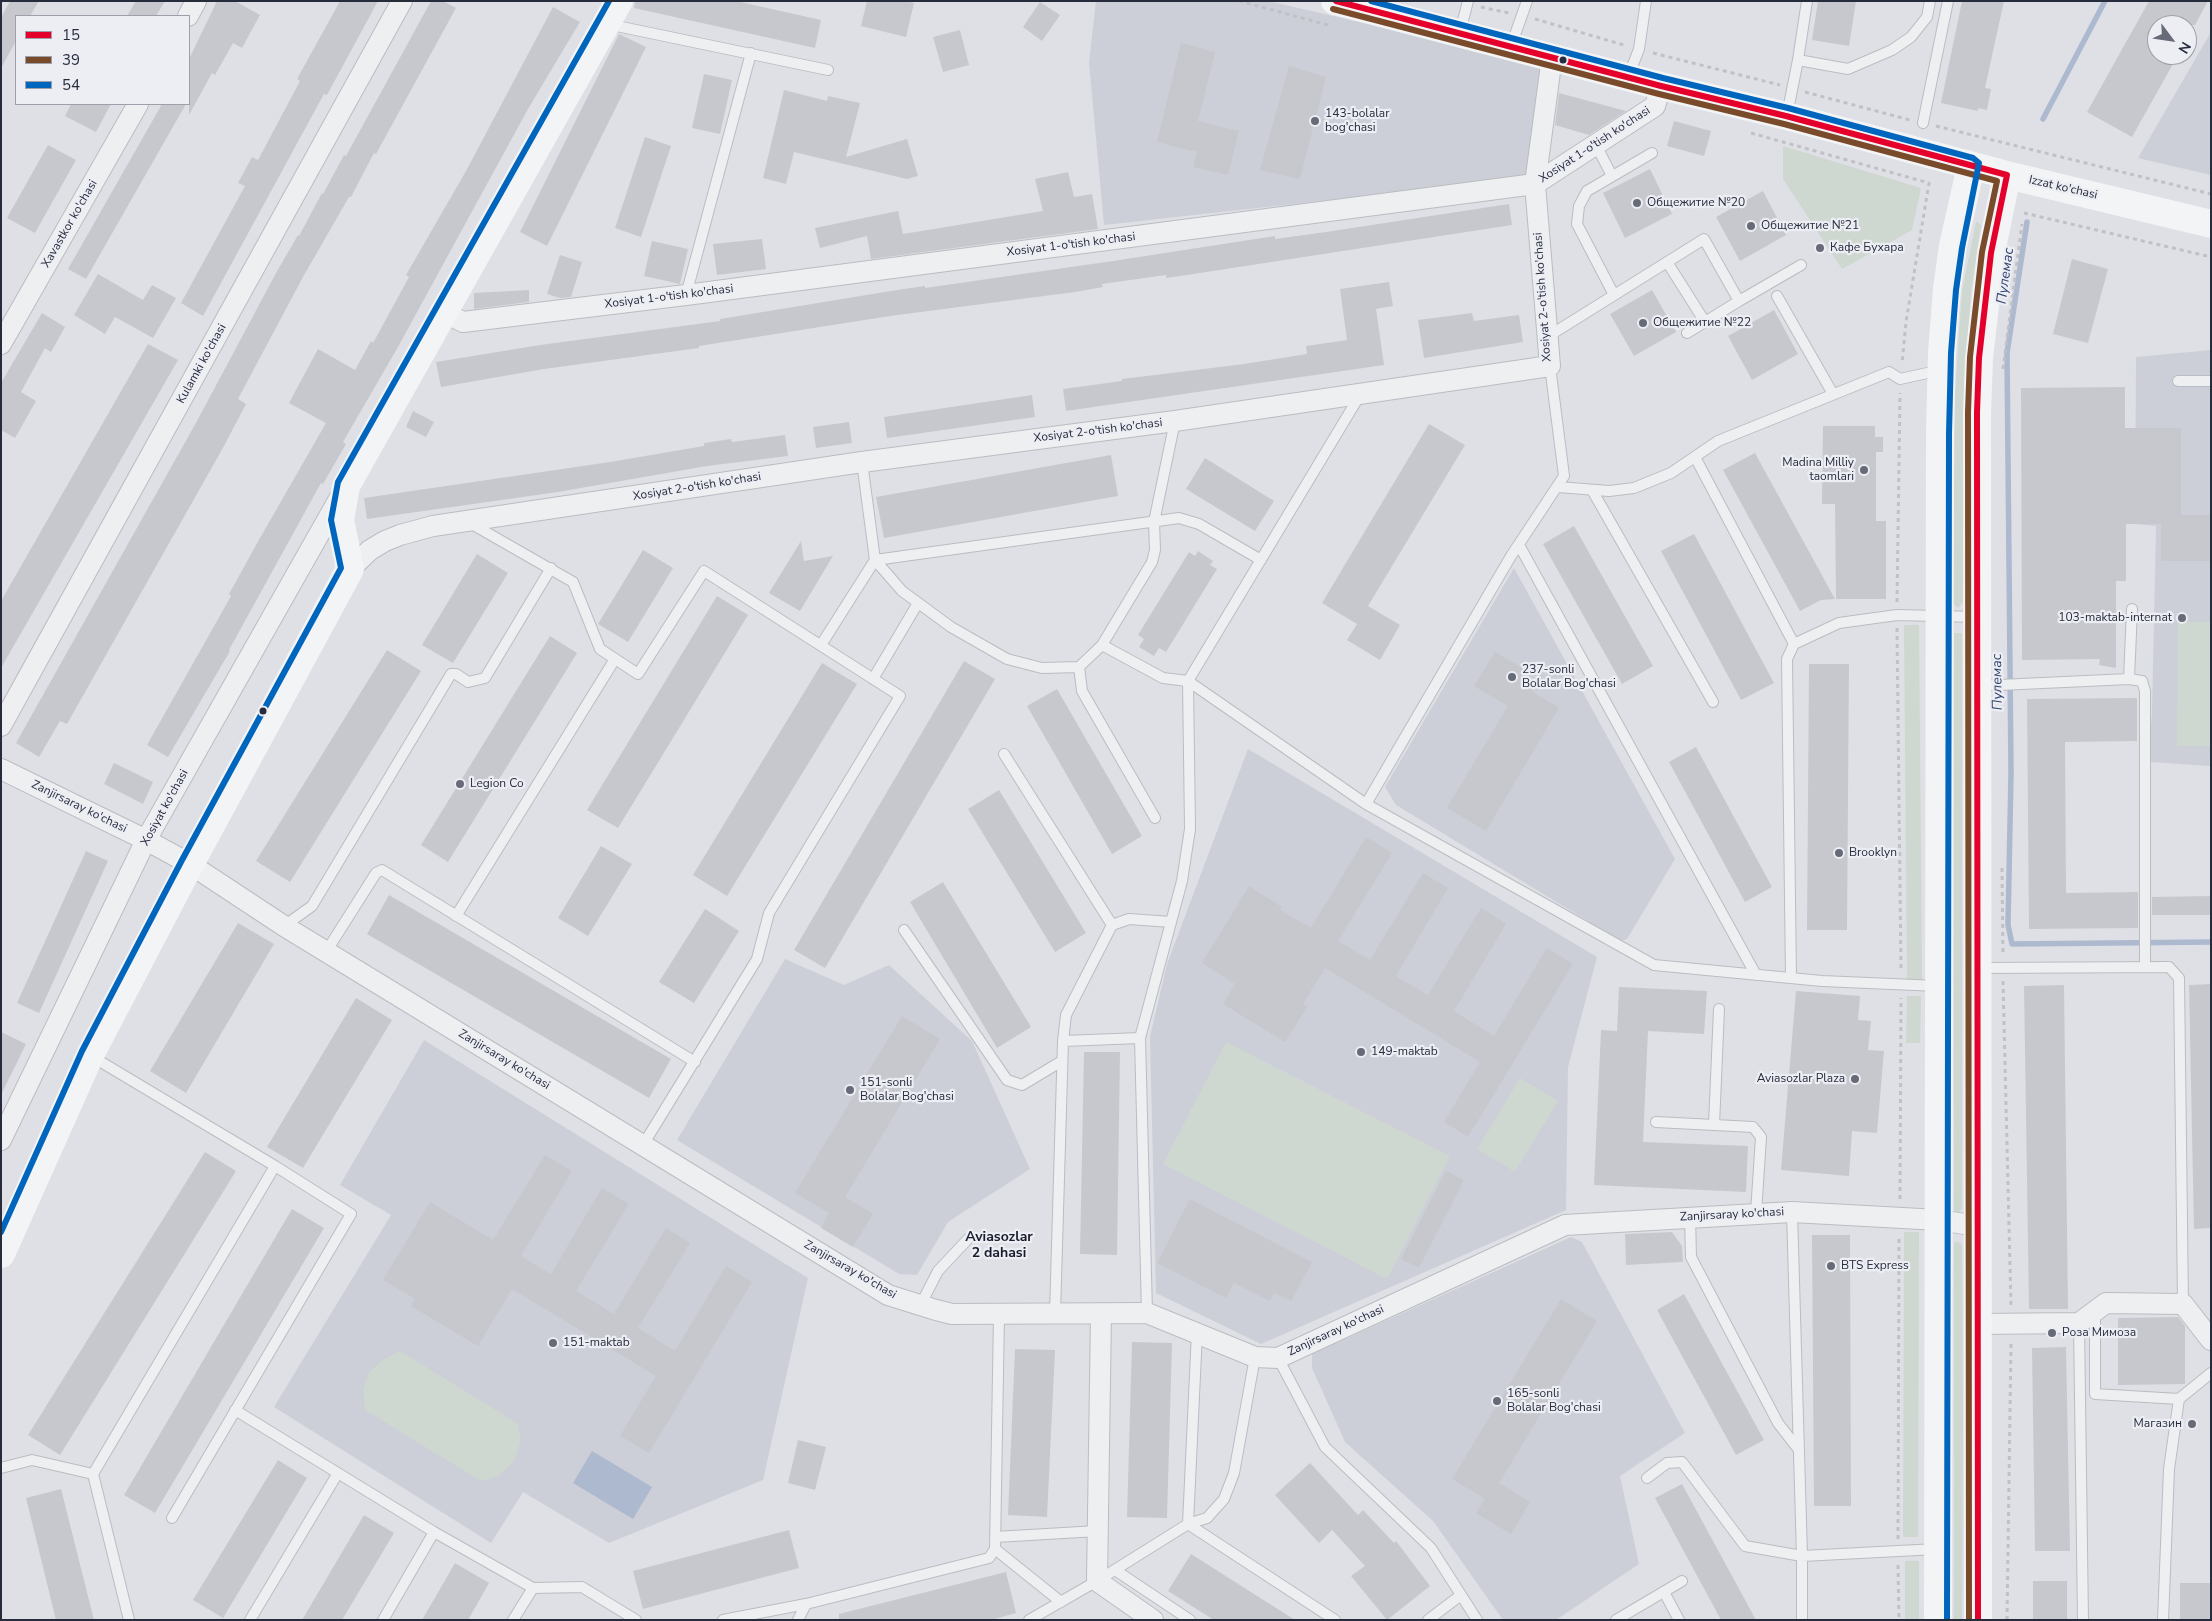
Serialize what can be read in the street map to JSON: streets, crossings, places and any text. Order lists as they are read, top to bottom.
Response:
{
  "streets": {
    "main road": ["Izzat ko'chasi", "Xosiyat ko'chasi"],
    "street": [
      "Xosiyat 1-o'tish ko'chasi",
      "Xavastkor ko'chasi",
      "Xosiyat 2-o'tish ko'chasi",
      "Kulamki ko'chasi",
      "Zanjirsaray ko'chasi"
    ]
  },
  "crossings": [
    ["Xosiyat 1-o'tish ko'chasi", "Izzat ko'chasi"],
    ["Xosiyat 1-o'tish ko'chasi", "Xosiyat 2-o'tish ko'chasi"],
    ["Xosiyat 1-o'tish ko'chasi", "Xosiyat ko'chasi"],
    ["Izzat ko'chasi", "Xosiyat 2-o'tish ko'chasi"],
    ["Xosiyat 2-o'tish ko'chasi", "Xosiyat ko'chasi"],
    ["Zanjirsaray ko'chasi", "Xosiyat ko'chasi"]
  ],
  "districts": ["Aviasozlar 2 dahasi"],
  "water": ["Пулемас"],
  "places": [
    "143-bolalar bog'chasi",
    "Общежитие №20",
    "Общежитие №21",
    "Кафе Бухара",
    "Общежитие №22",
    "Madina Milliy taomlari",
    "103-maktab-internat",
    "237-sonli Bolalar Bog'chasi",
    "Legion Co",
    "Brooklyn",
    "149-maktab",
    "Aviasozlar Plaza",
    "151-sonli Bolalar Bog'chasi",
    "BTS Express",
    "Роза Мимоза",
    "151-maktab",
    "165-sonli Bolalar Bog'chasi",
    "Магазин"
  ],
  "lines": ["transit line 15", "transit line 54", "transit line 39"],
  "legend": ["15", "39", "54"],
  "north": "bottom right"
}
